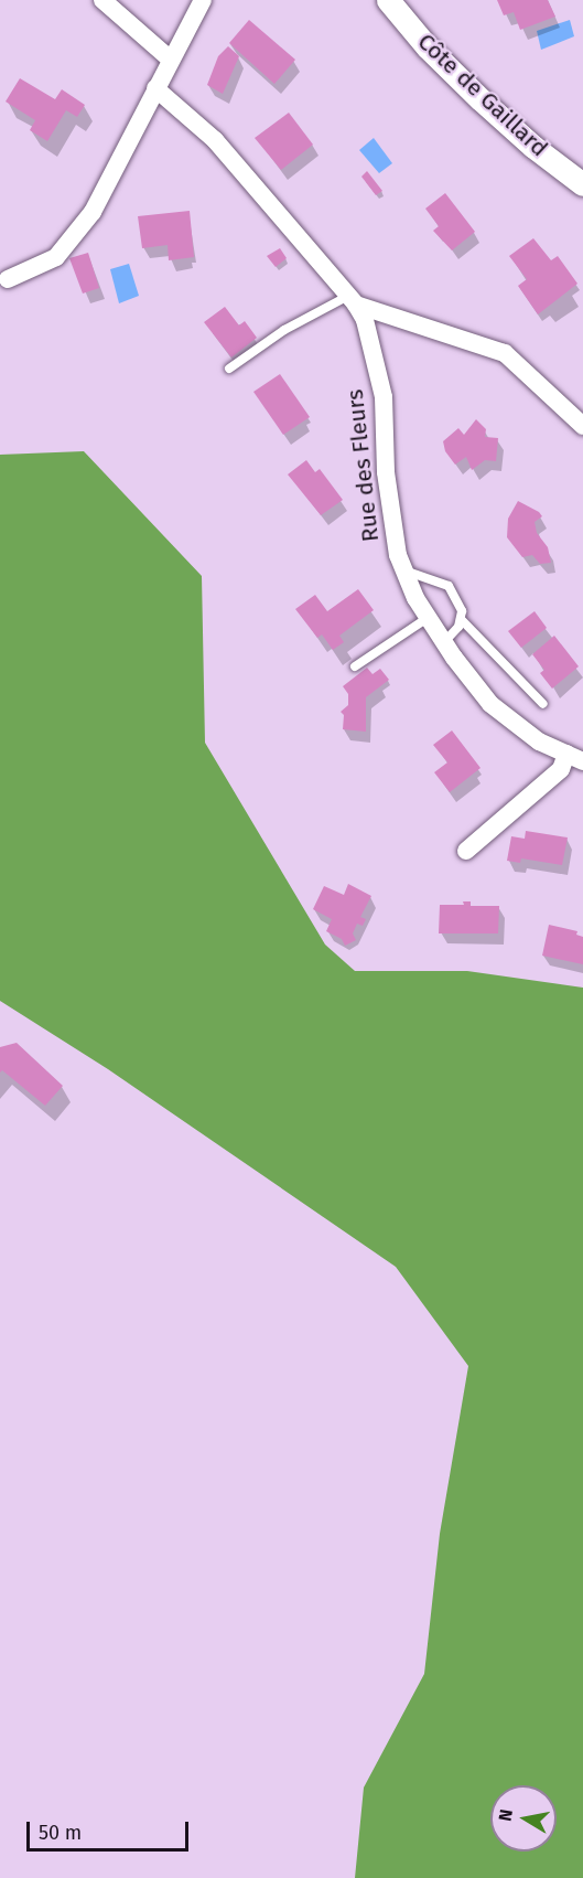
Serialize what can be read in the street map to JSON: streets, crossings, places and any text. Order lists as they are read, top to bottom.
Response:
{
  "streets": {
    "street": ["Côte de Gaillard", "Rue des Fleurs"]
  },
  "scale_bar": "50 m",
  "north": "left"
}
